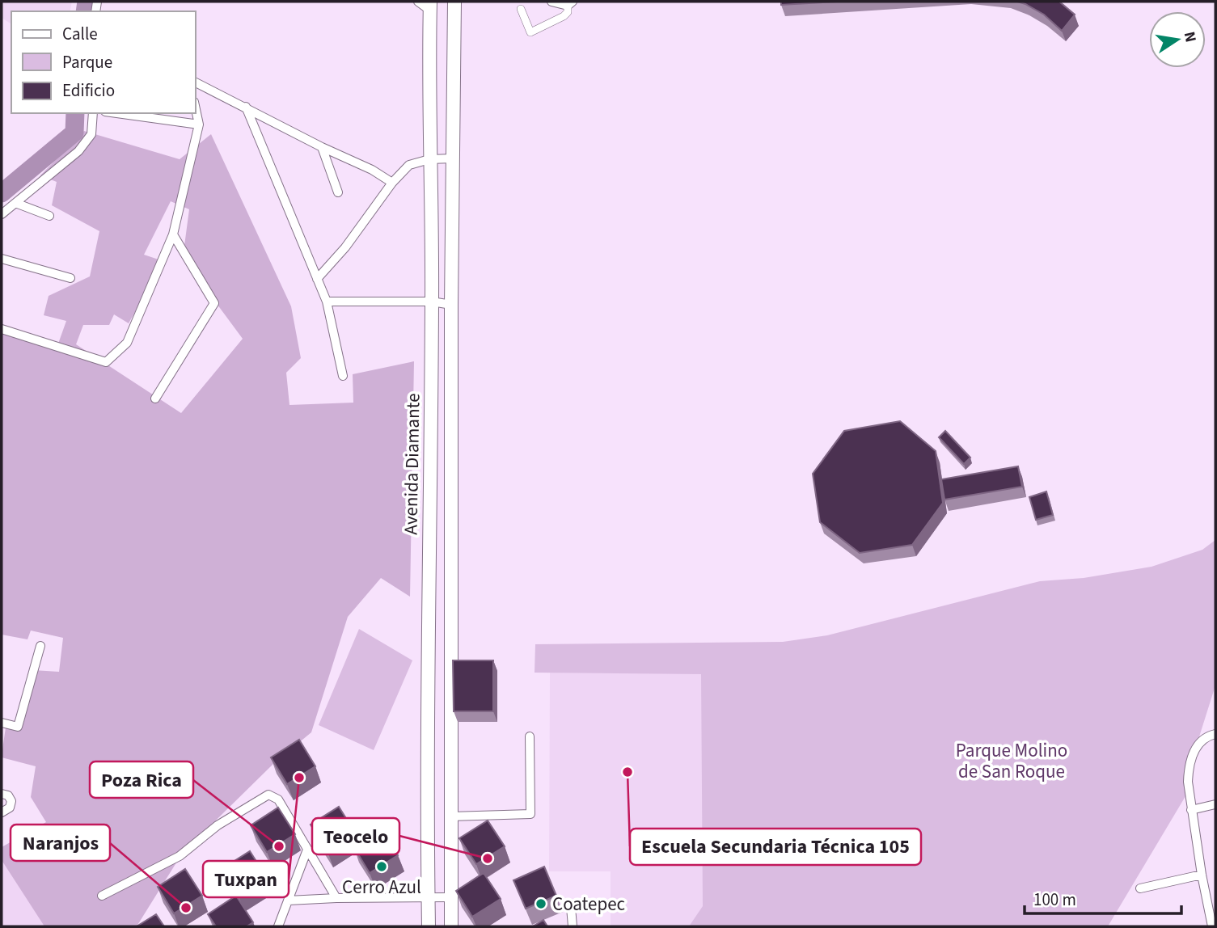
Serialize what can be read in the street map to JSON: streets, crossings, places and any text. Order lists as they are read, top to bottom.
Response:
{
  "streets": {
    "main road": ["Avenida Diamante"]
  },
  "parks": ["Parque Molino de San Roque"],
  "places": [
    "Escuela Secundaria Técnica 105",
    "Tuxpan",
    "Poza Rica",
    "Teocelo",
    "Cerro Azul",
    "Coatepec",
    "Naranjos"
  ],
  "legend": ["Calle", "Parque", "Edificio"],
  "scale_bar": "100 m",
  "north": "right"
}
